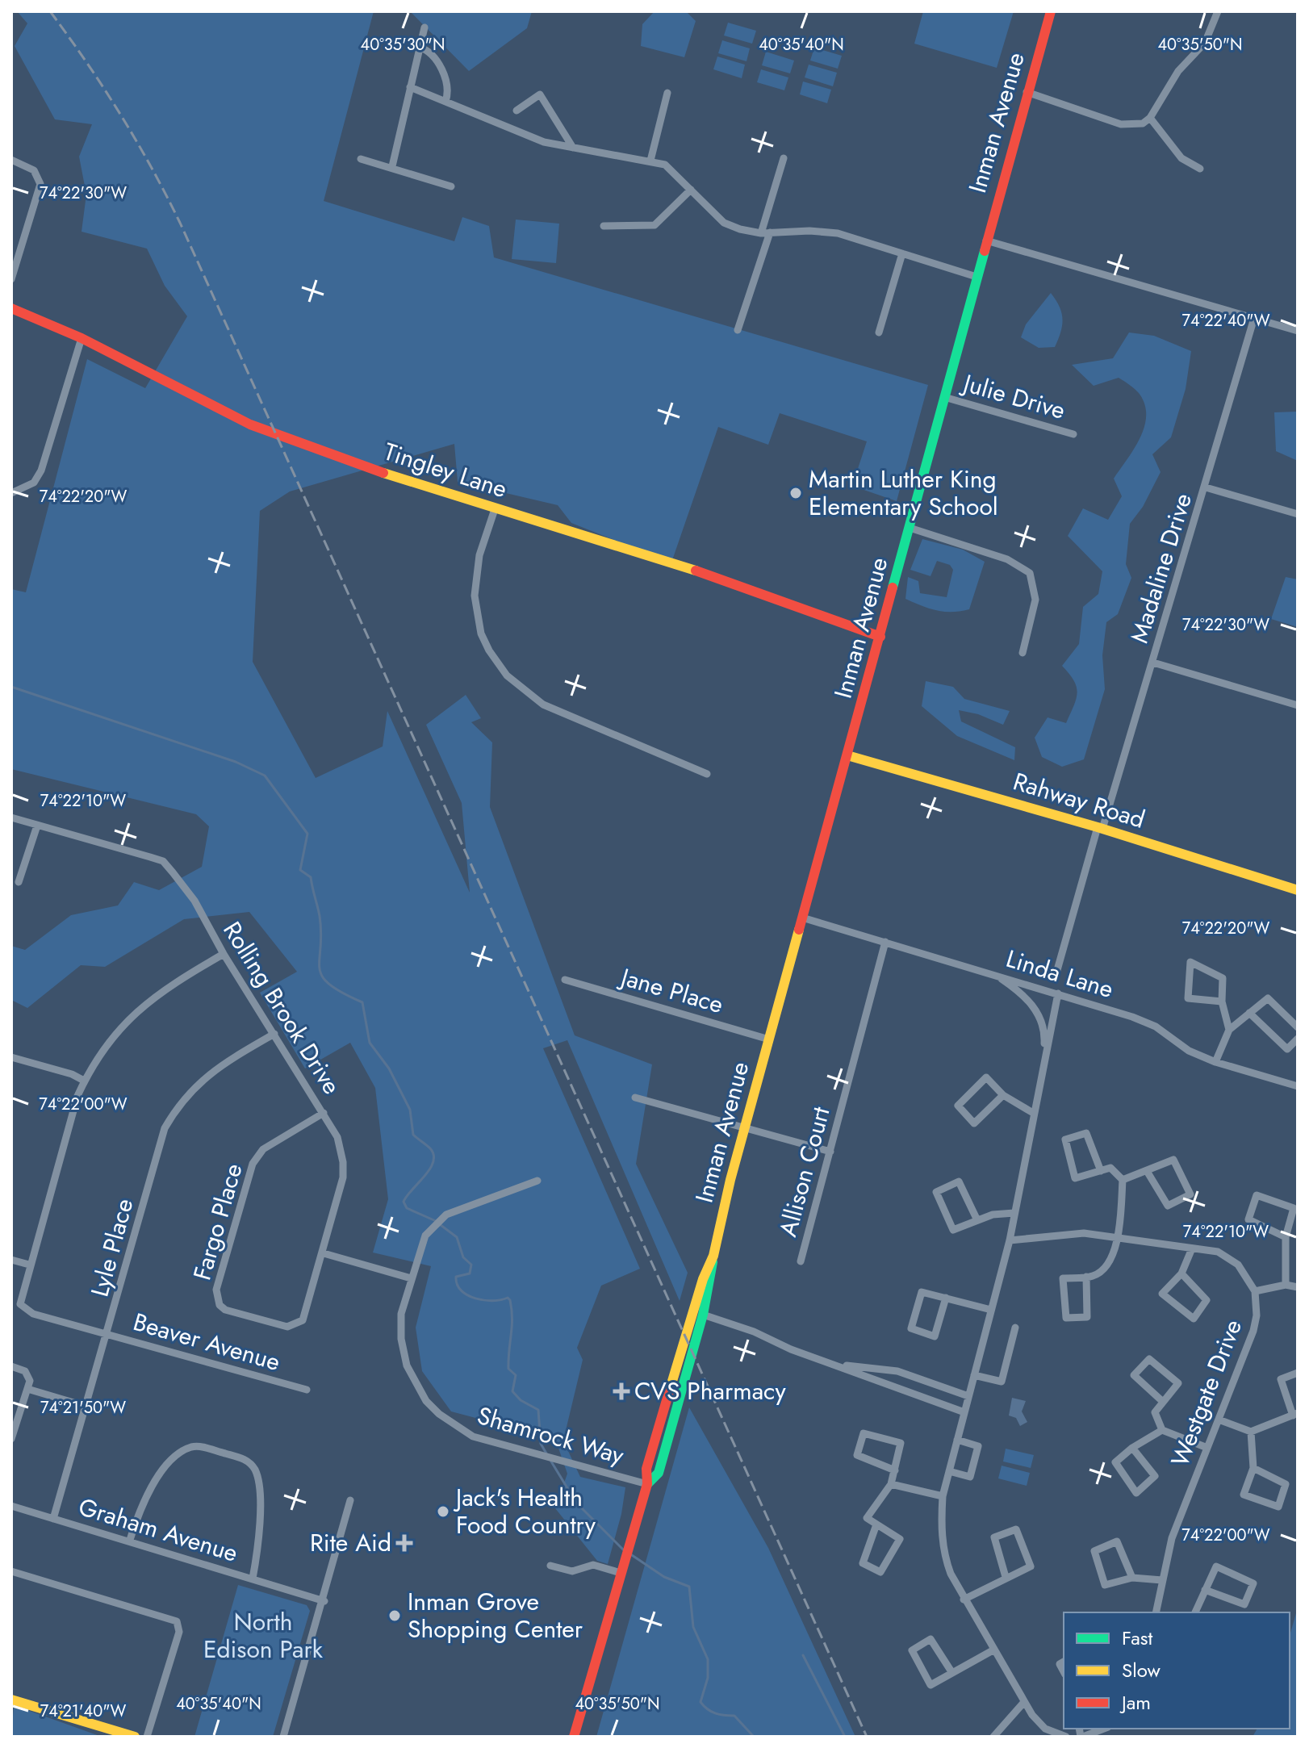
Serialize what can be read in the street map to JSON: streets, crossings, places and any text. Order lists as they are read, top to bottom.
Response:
{
  "streets": {
    "main road": ["Inman Avenue", "Tingley Lane", "Rahway Road"],
    "street": [
      "Julie Drive",
      "Madaline Drive",
      "Linda Lane",
      "Jane Place",
      "Rolling Brook Drive",
      "Allison Court",
      "Fargo Place",
      "Lyle Place",
      "Beaver Avenue",
      "Westgate Drive",
      "Shamrock Way",
      "Graham Avenue"
    ]
  },
  "crossings": [
    ["Inman Avenue", "Julie Drive"],
    ["Inman Avenue", "Tingley Lane"],
    ["Inman Avenue", "Rahway Road"],
    ["Inman Avenue", "Linda Lane"],
    ["Inman Avenue", "Jane Place"],
    ["Inman Avenue", "Shamrock Way"],
    ["Madaline Drive", "Rahway Road"],
    ["Linda Lane", "Allison Court"],
    ["Rolling Brook Drive", "Fargo Place"],
    ["Rolling Brook Drive", "Lyle Place"],
    ["Lyle Place", "Beaver Avenue"],
    ["Lyle Place", "Graham Avenue"]
  ],
  "parks": ["North Edison Park"],
  "places": {
    "other": ["Martin Luther King Elementary School", "Jack's Health Food Country", "Inman Grove Shopping Center"],
    "health": ["CVS Pharmacy", "Rite Aid"]
  },
  "legend": ["Fast", "Slow", "Jam"],
  "coordinates": [
    "40°35'40\"N",
    "40°35'50\"N",
    "40°35'30\"N",
    "74°22'30\"W",
    "74°22'40\"W",
    "74°22'20\"W",
    "74°22'10\"W",
    "74°22'00\"W",
    "74°21'50\"W",
    "74°21'40\"W"
  ]
}
